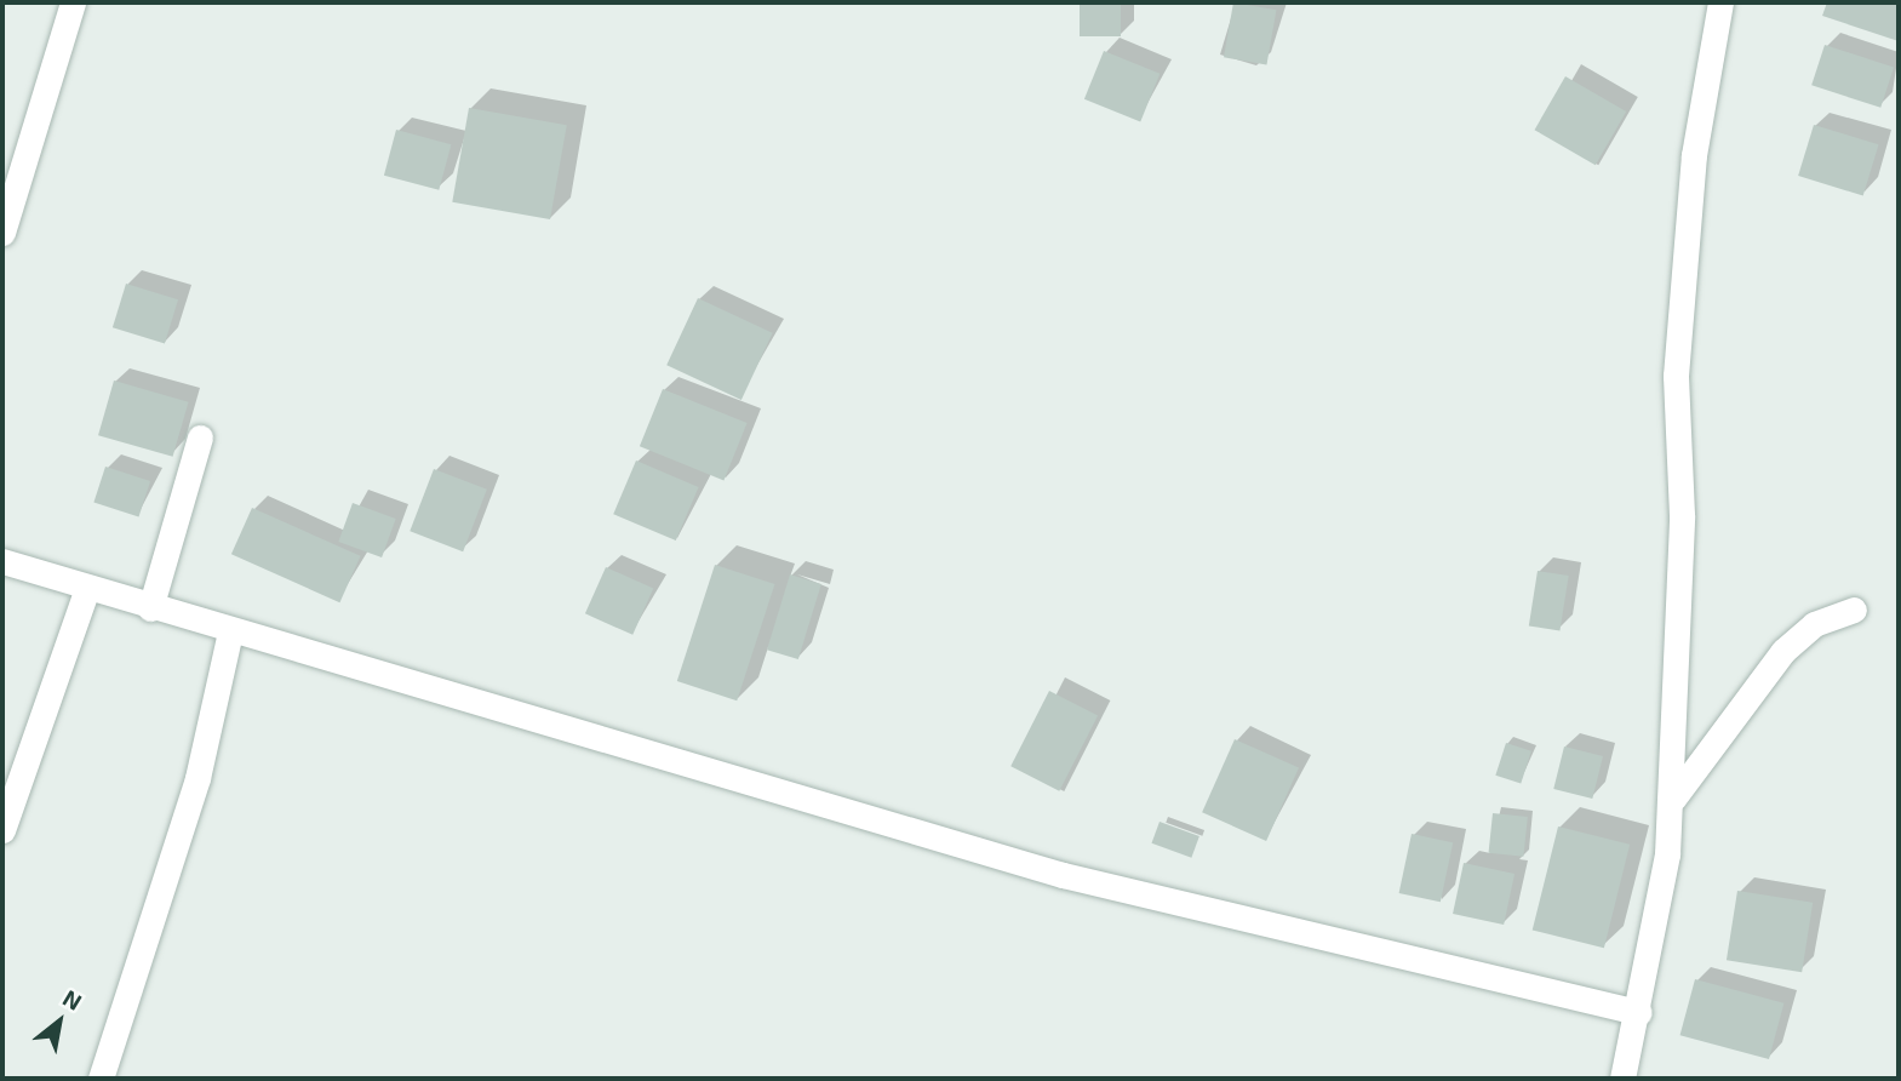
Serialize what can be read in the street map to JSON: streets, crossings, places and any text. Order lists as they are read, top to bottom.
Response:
{
  "north": "top right"
}
